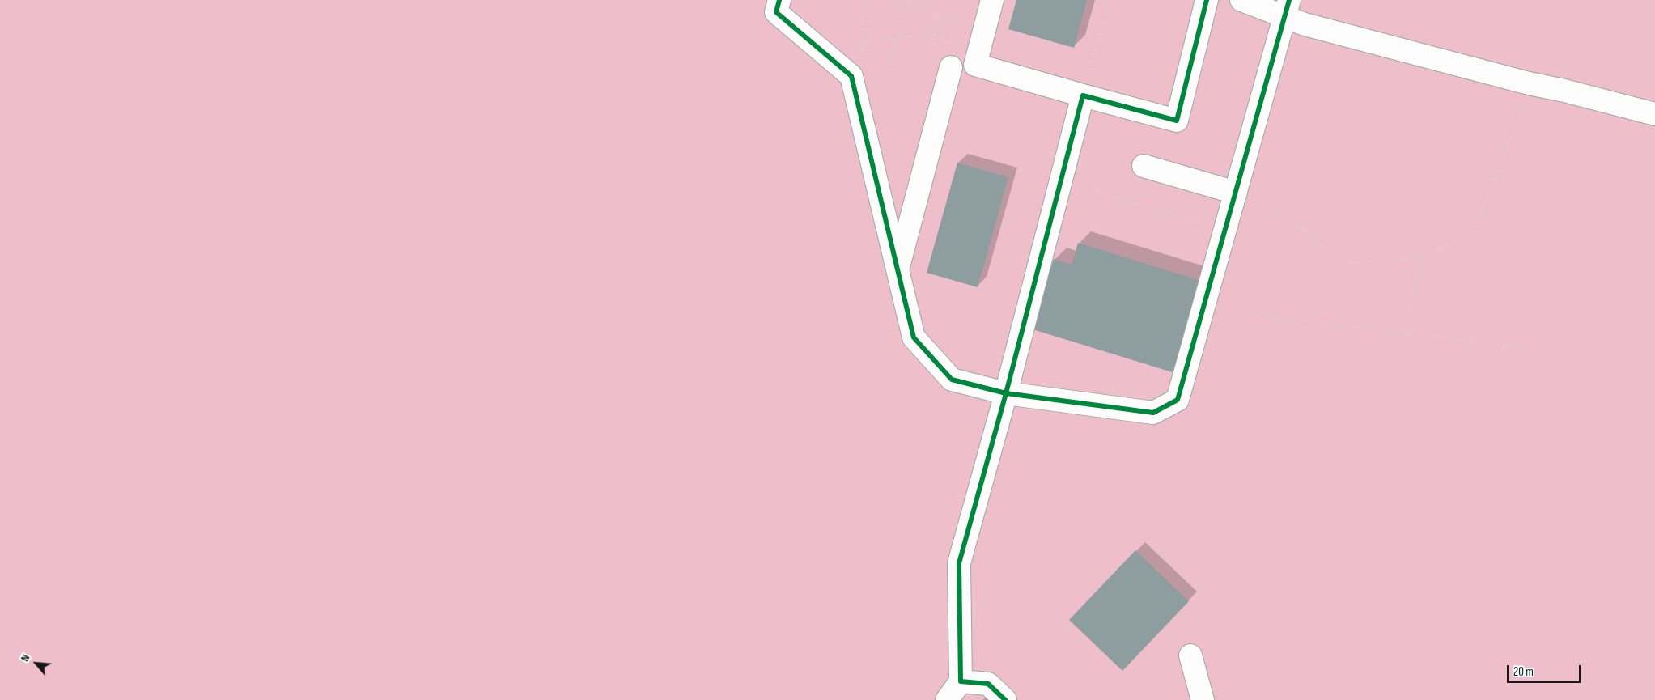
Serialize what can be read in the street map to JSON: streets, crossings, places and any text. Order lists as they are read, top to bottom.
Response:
{
  "scale_bar": "20 m",
  "north": "top left"
}
